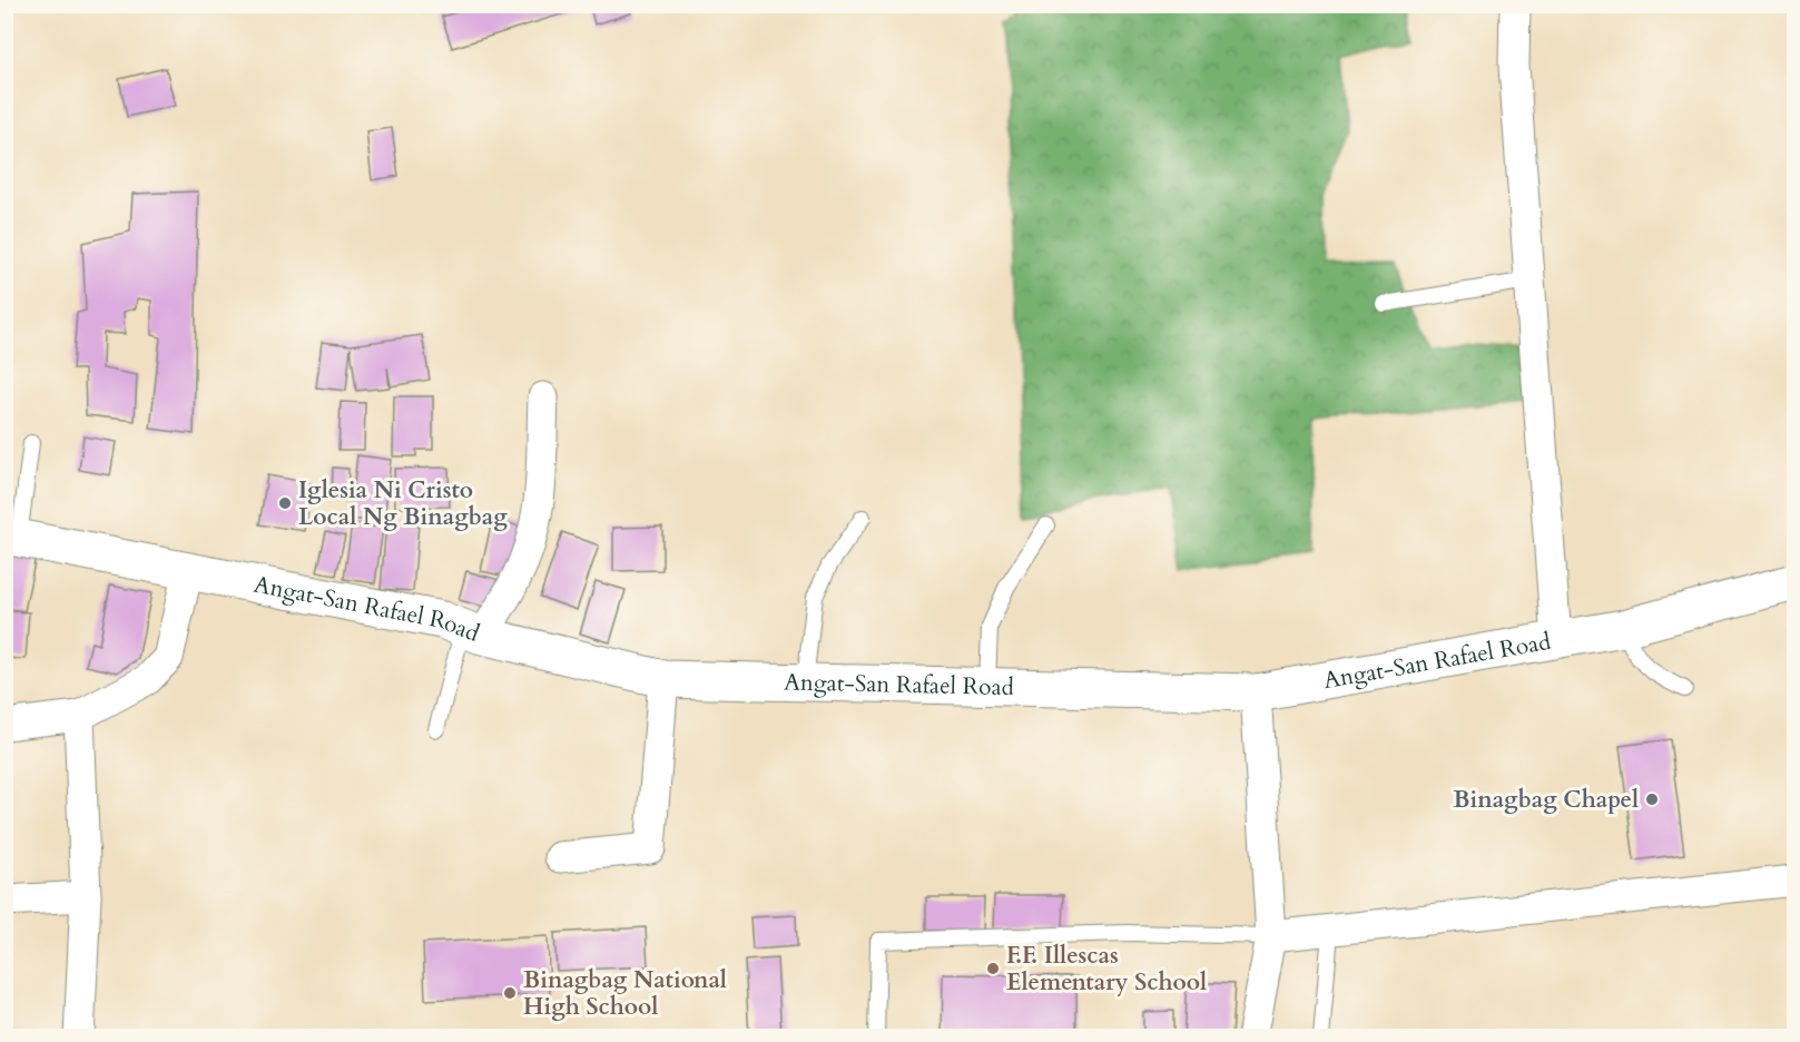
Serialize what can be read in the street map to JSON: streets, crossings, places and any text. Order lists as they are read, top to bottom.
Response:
{
  "streets": {
    "main road": ["Angat-San Rafael Road"]
  },
  "places": [
    "Iglesia Ni Cristo Local Ng Binagbag",
    "Binagbag Chapel",
    "F.F. Illescas Elementary School",
    "Binagbag National High School"
  ]
}
